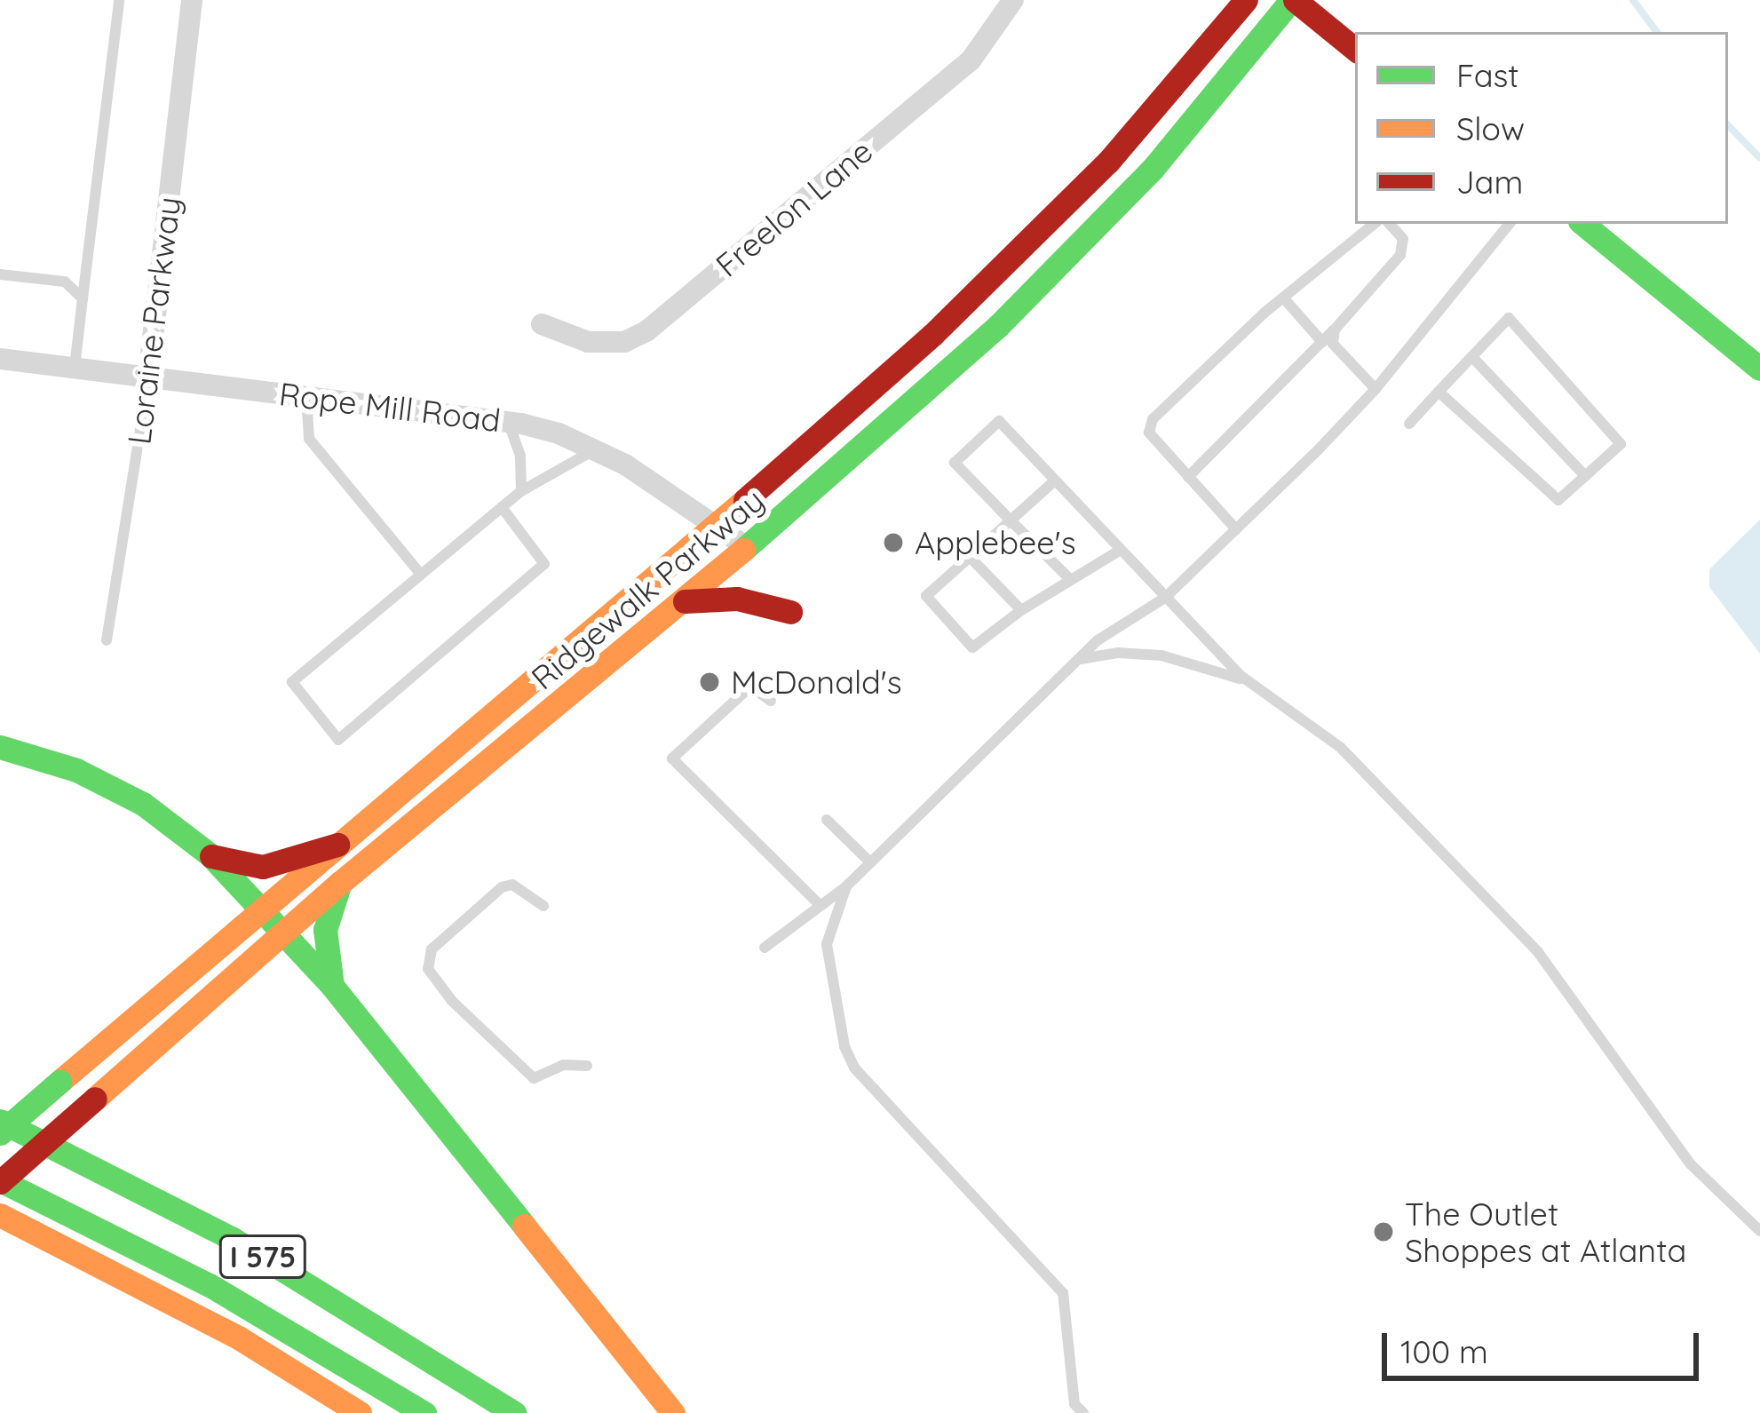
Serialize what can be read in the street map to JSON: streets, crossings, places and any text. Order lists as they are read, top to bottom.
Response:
{
  "streets": {
    "main road": ["Ridgewalk Parkway", "I 575"],
    "street": ["Freelon Lane", "Loraine Parkway", "Rope Mill Road"]
  },
  "crossings": [
    ["Loraine Parkway", "Rope Mill Road"],
    ["Rope Mill Road", "Ridgewalk Parkway"]
  ],
  "places": ["Applebee's", "McDonald's", "The Outlet Shoppes at Atlanta"],
  "legend": ["Fast", "Slow", "Jam"],
  "scale_bar": "100 m"
}
